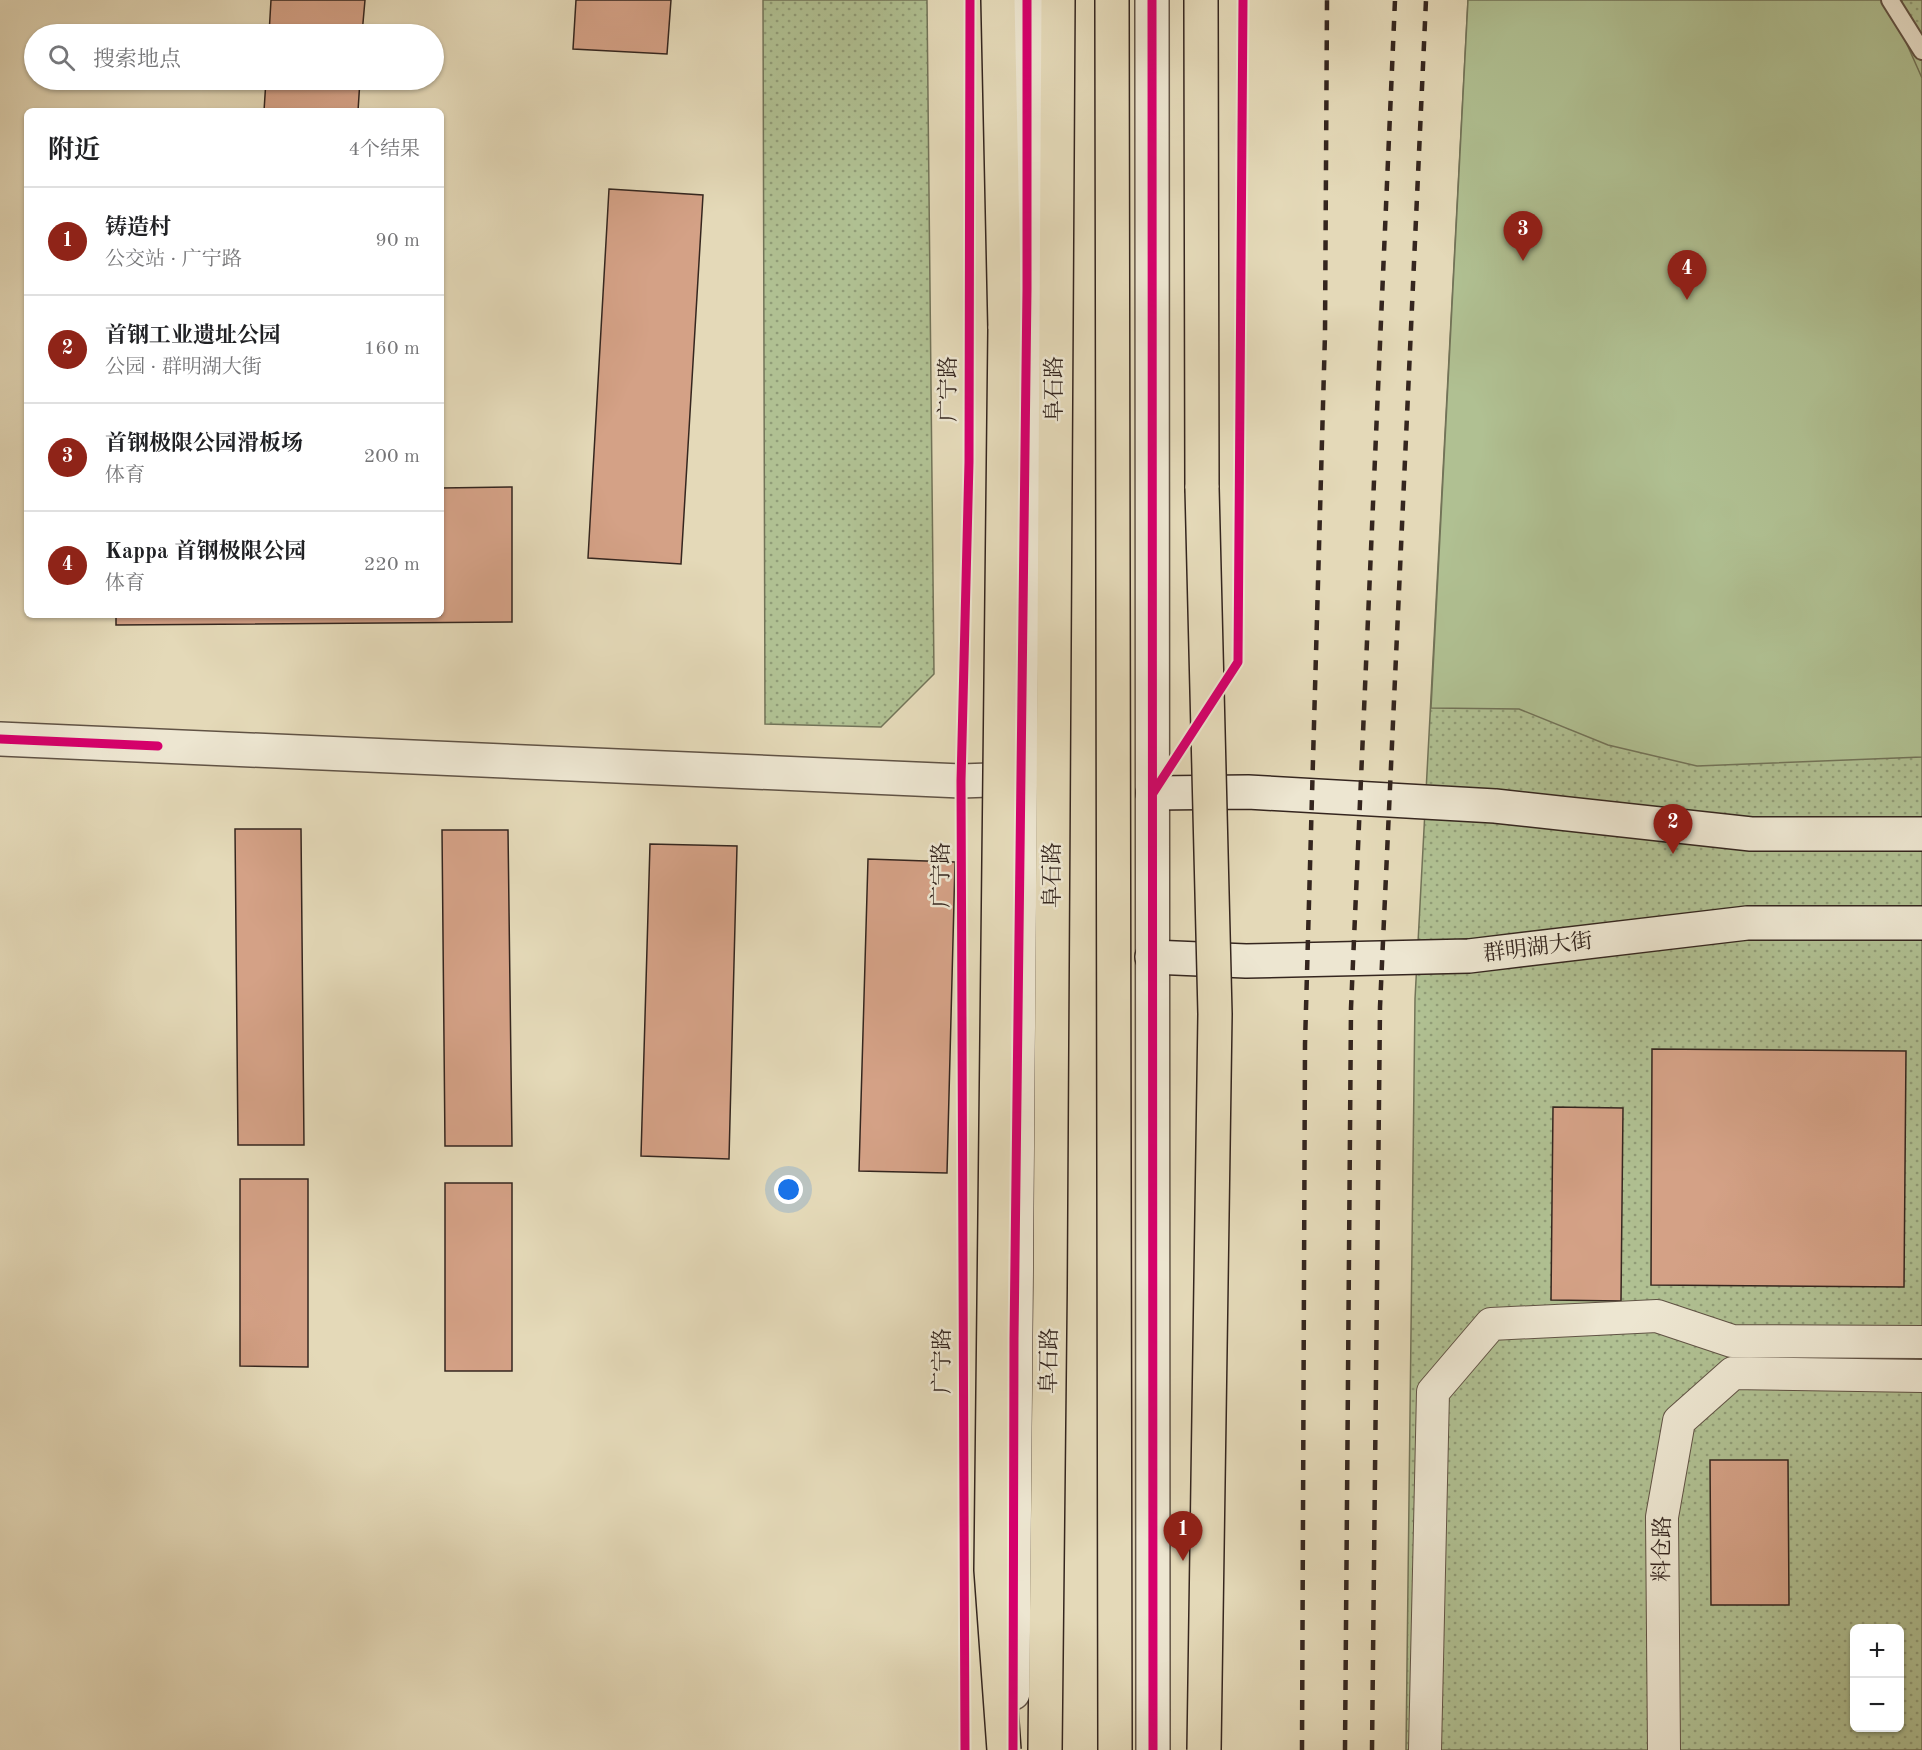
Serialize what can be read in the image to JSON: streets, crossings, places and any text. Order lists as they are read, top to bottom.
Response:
{
  "streets": {
    "highway": ["阜石路"],
    "street": ["群明湖大街", "料仓路"],
    "cycle path": ["广宁路"]
  },
  "page": {
    "search": "搜索地点",
    "heading": ["附近", "4个结果"],
    "list": [
      {
        "mark": "1",
        "name": "铸造村",
        "note": "公交站 · 广宁路",
        "value": "90 m"
      },
      {
        "mark": "2",
        "name": "首钢工业遗址公园",
        "note": "公园 · 群明湖大街",
        "value": "160 m"
      },
      {
        "mark": "3",
        "name": "首钢极限公园滑板场",
        "note": "体育",
        "value": "200 m"
      },
      {
        "mark": "4",
        "name": "Kappa 首钢极限公园",
        "note": "体育",
        "value": "220 m"
      }
    ],
    "pins": [
      "3",
      "4",
      "2",
      "1"
    ],
    "map_buttons": ["+", "−"]
  }
}
